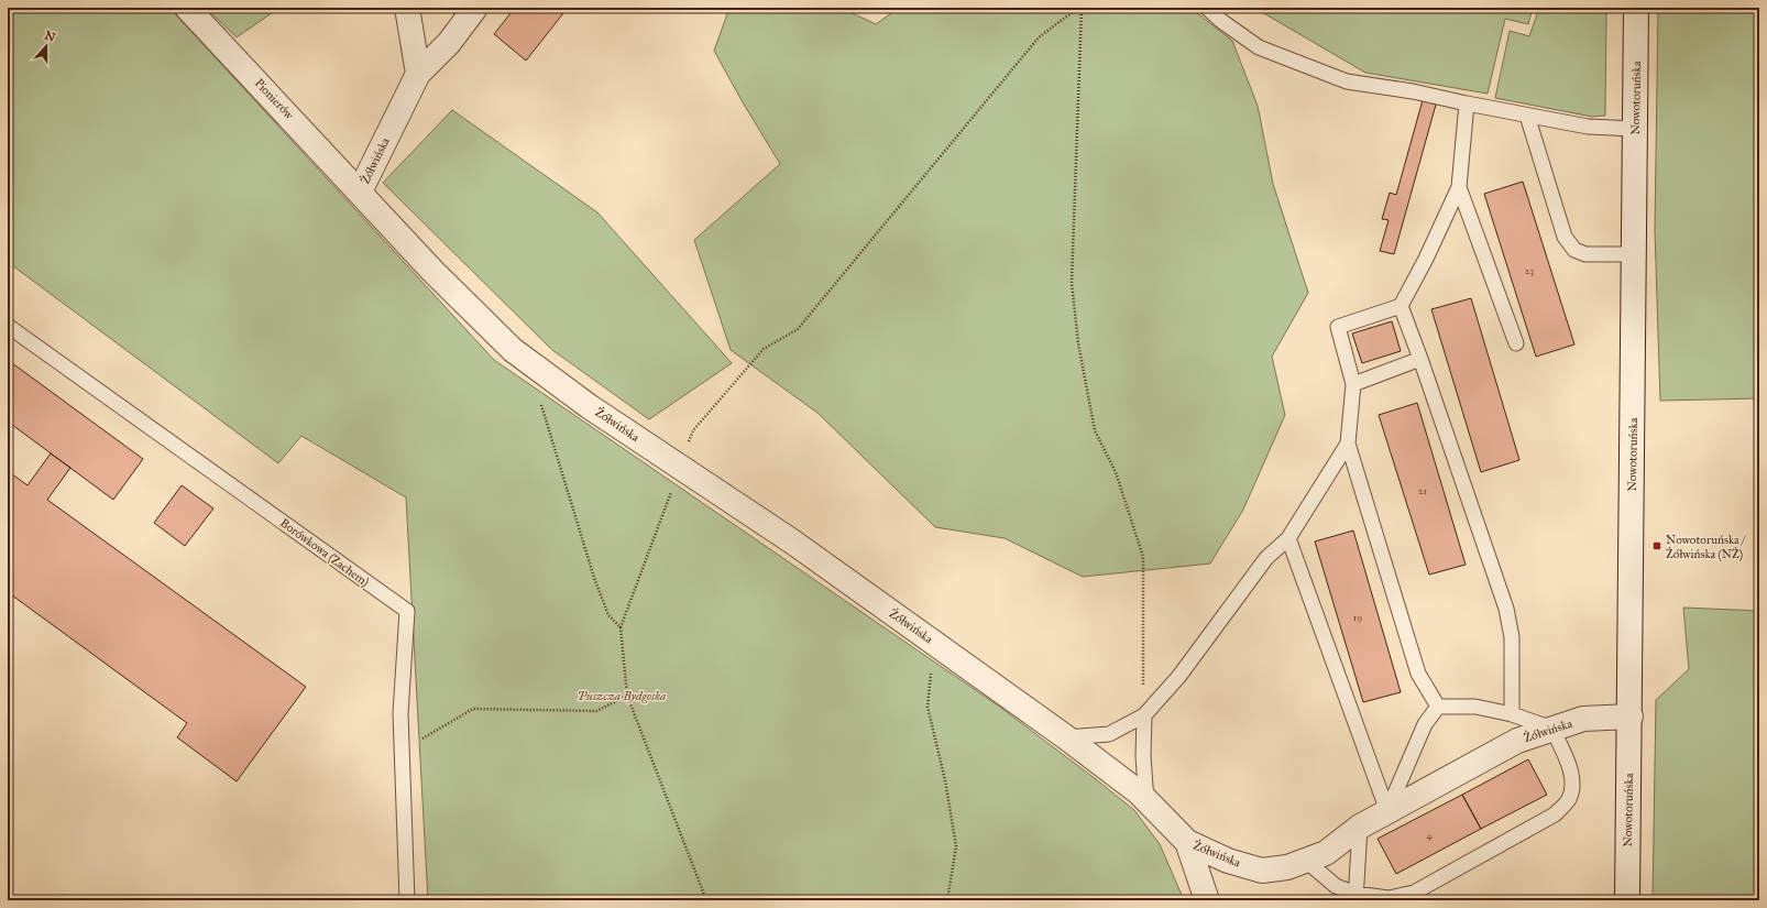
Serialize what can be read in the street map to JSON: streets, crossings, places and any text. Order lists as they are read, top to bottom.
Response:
{
  "streets": {
    "street": ["Nowotoruńska", "Pionierów", "Żółwińska"],
    "lane": ["Borówkowa (Zachem)"]
  },
  "crossings": [
    ["Nowotoruńska", "Żółwińska"],
    ["Pionierów", "Żółwińska"]
  ],
  "parks": ["Puszcza Bydgoska"],
  "places": {
    "transit": ["Nowotoruńska / Żółwińska (NŻ)"]
  },
  "house_numbers": [
    "23",
    "21",
    "19",
    "4"
  ],
  "north": "top"
}
